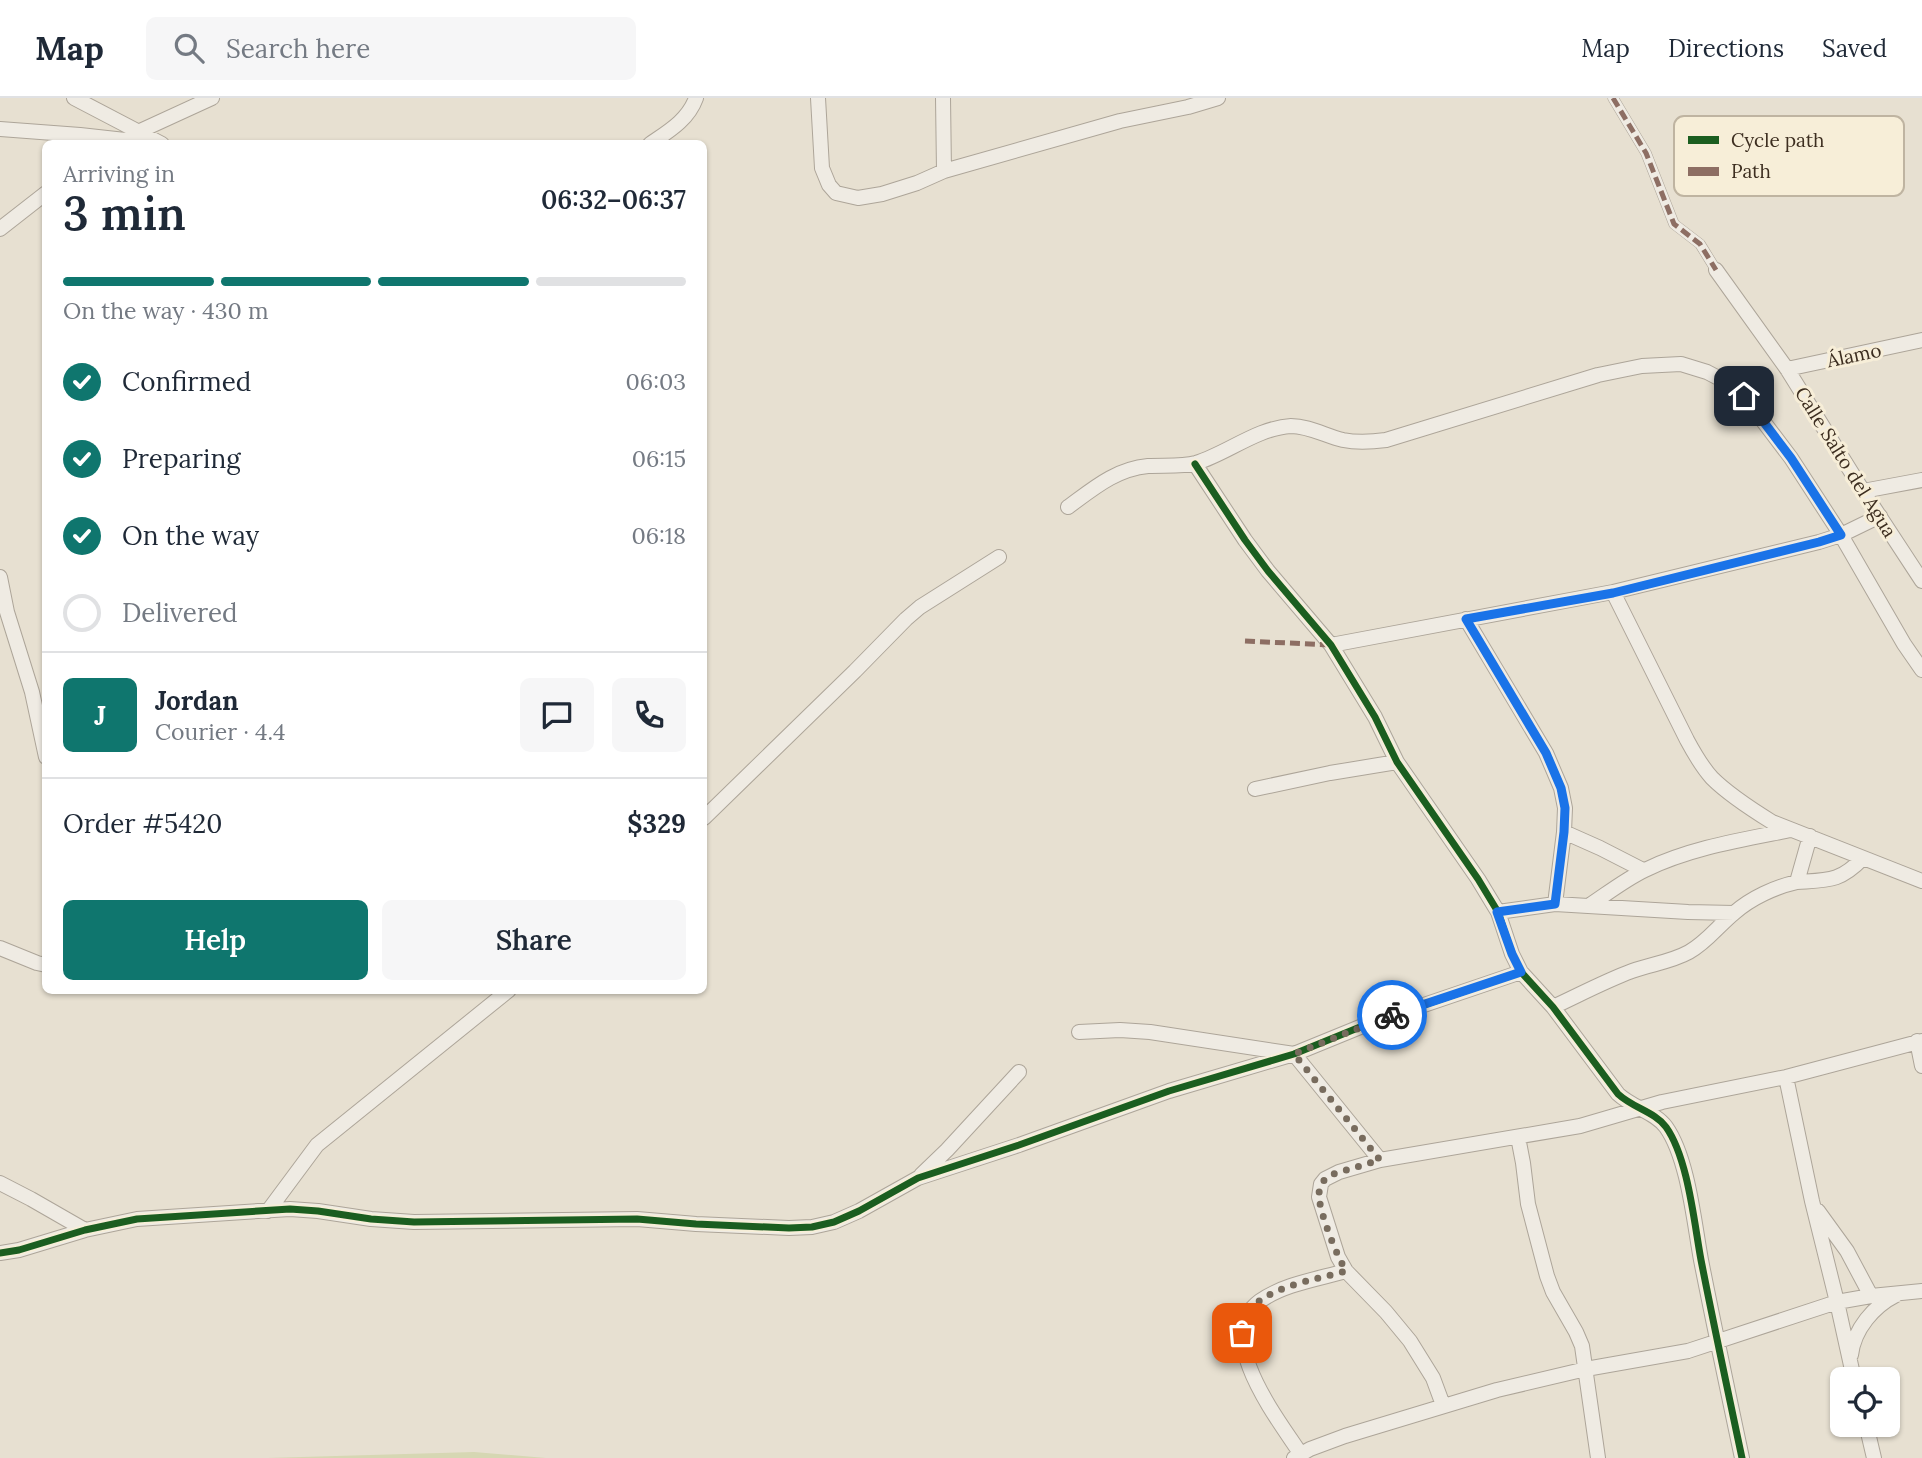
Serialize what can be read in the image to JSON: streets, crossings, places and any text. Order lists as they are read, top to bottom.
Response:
{
  "streets": {
    "street": ["Álamo", "Calle Salto del Agua"]
  },
  "crossings": [
    ["Álamo", "Calle Salto del Agua"]
  ],
  "legend": ["Cycle path", "Path"],
  "page": {
    "header": "Map",
    "search": "Search here",
    "nav": ["Map", "Directions", "Saved"],
    "heading": ["3 min", "Arriving in", "06:32–06:37"],
    "panel": [
      "Jordan",
      "Courier · 4.4",
      "Order #5420",
      "$329"
    ],
    "bar": "On the way · 430 m",
    "list": [
      ["Confirmed", "06:03"],
      ["Preparing", "06:15"],
      ["On the way", "06:18"],
      "Delivered"
    ],
    "round": "J",
    "buttons": ["Help", "Share"]
  }
}
